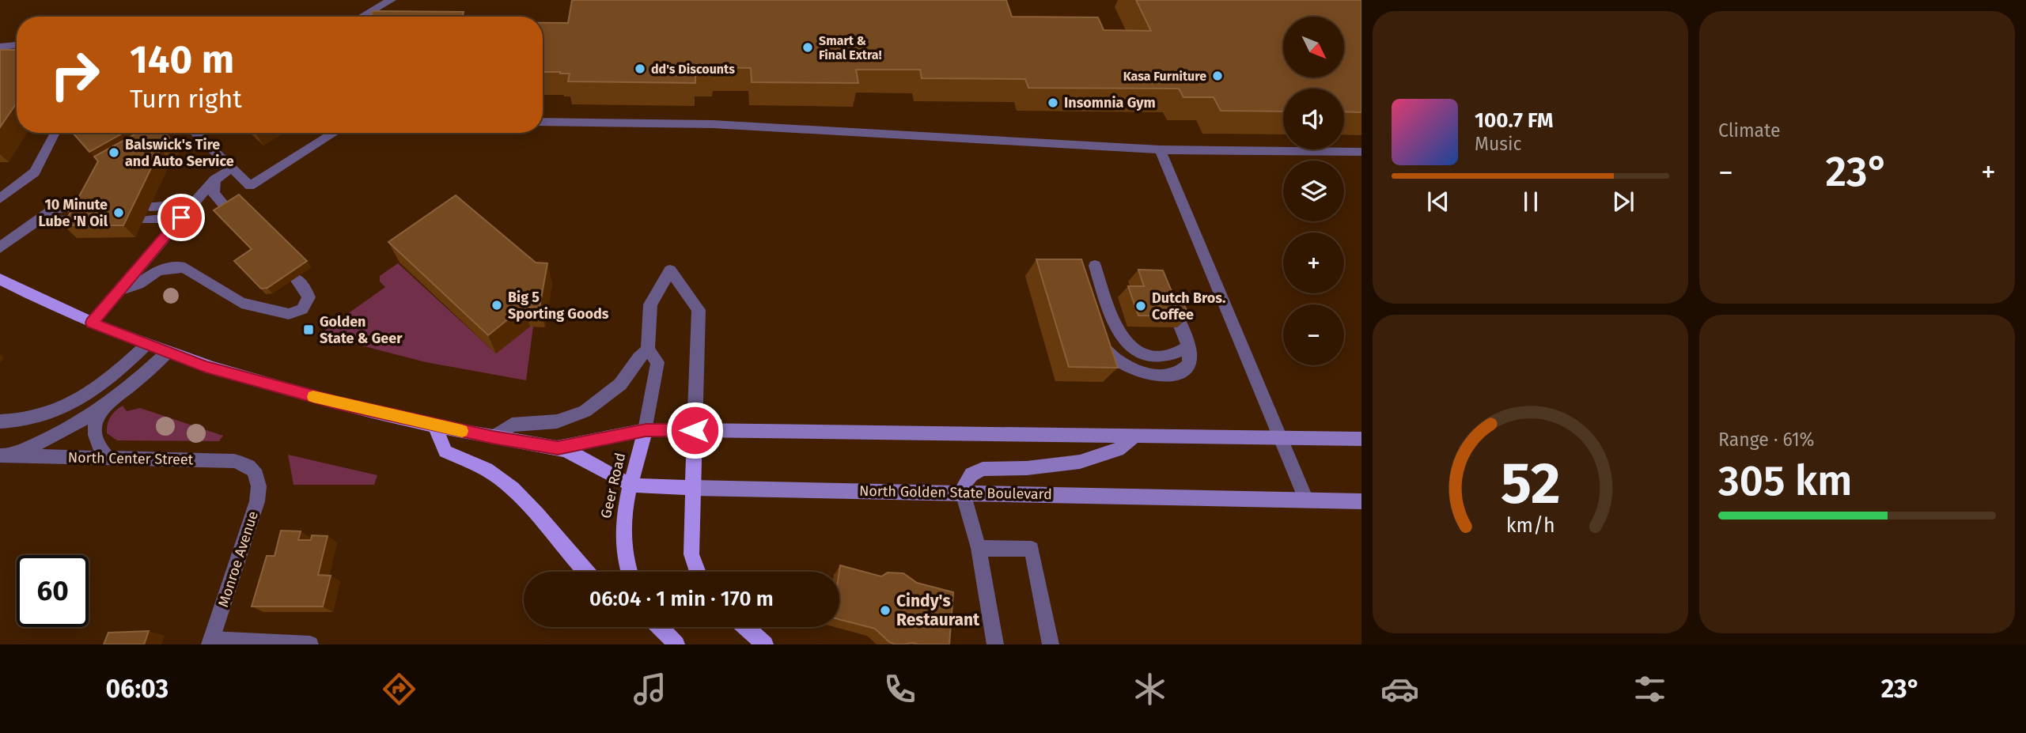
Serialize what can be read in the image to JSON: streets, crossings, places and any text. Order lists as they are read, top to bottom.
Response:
{
  "streets": {
    "main road": ["Geer Road", "North Golden State Boulevard"],
    "street": ["North Center Street", "Monroe Avenue"]
  },
  "crossings": [
    ["North Center Street", "Monroe Avenue"],
    ["Geer Road", "North Golden State Boulevard"]
  ],
  "places": {
    "other": [
      "Smart & Final Extra!",
      "dd's Discounts",
      "Kasa Furniture",
      "Insomnia Gym",
      "Balswick's Tire and Auto Service",
      "10 Minute Lube 'N Oil",
      "Big 5 Sporting Goods",
      "Dutch Bros. Coffee",
      "Cindy's Restaurant"
    ],
    "transit": ["Golden State & Geer"]
  },
  "north": "bottom right",
  "page": {
    "tile": [
      "Climate",
      ["Range · 61%", "305 km"]
    ],
    "map_buttons": ["+", "−"],
    "turn": ["140 m", "Turn right"],
    "song": ["100.7 FM", "Music"],
    "heat": ["−", "23°", "+"],
    "limit": "60",
    "trip": "06:04 · 1 min · 170 m",
    "tabs": ["06:03", "23°"],
    "gauge": ["52", "km/h"]
  }
}
